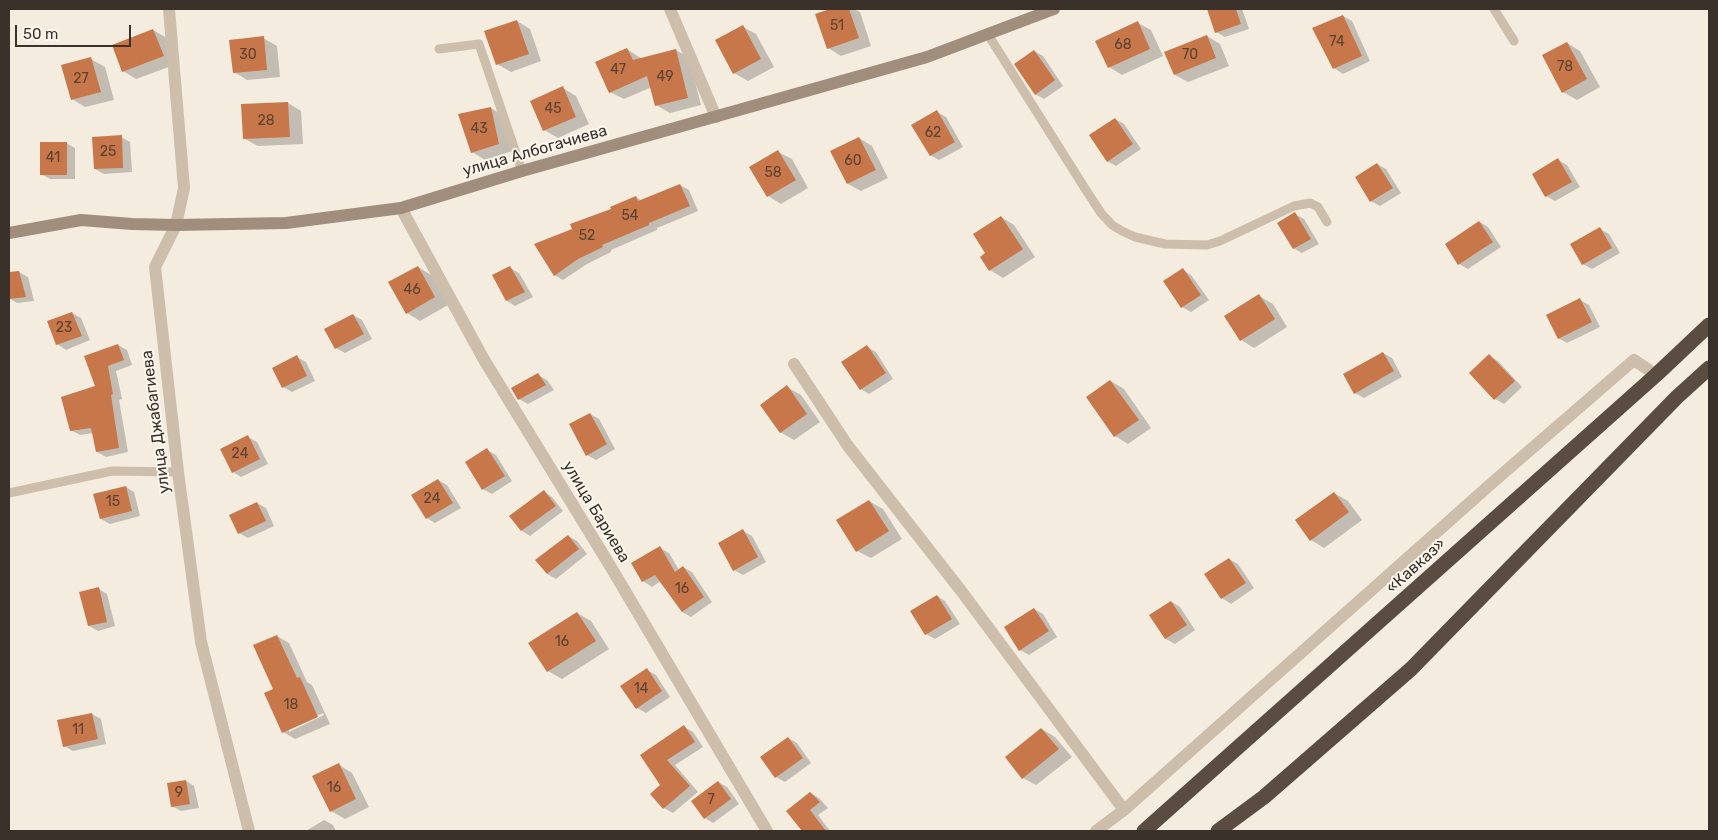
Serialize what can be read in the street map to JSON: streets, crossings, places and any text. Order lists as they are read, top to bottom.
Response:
{
  "streets": {
    "highway": ["«Кавказ»"],
    "street": ["улица Албогачиева", "улица Джабагиева", "улица Бариева"]
  },
  "crossings": [
    ["улица Албогачиева", "улица Джабагиева"],
    ["улица Албогачиева", "улица Бариева"]
  ],
  "house_numbers": [
    "51",
    "74",
    "68",
    "30",
    "70",
    "78",
    "47",
    "49",
    "27",
    "45",
    "28",
    "43",
    "62",
    "25",
    "41",
    "60",
    "58",
    "54",
    "52",
    "46",
    "23",
    "24",
    "24",
    "15",
    "16",
    "16",
    "14",
    "18",
    "11",
    "16",
    "9",
    "7"
  ],
  "scale_bar": "50 m"
}
